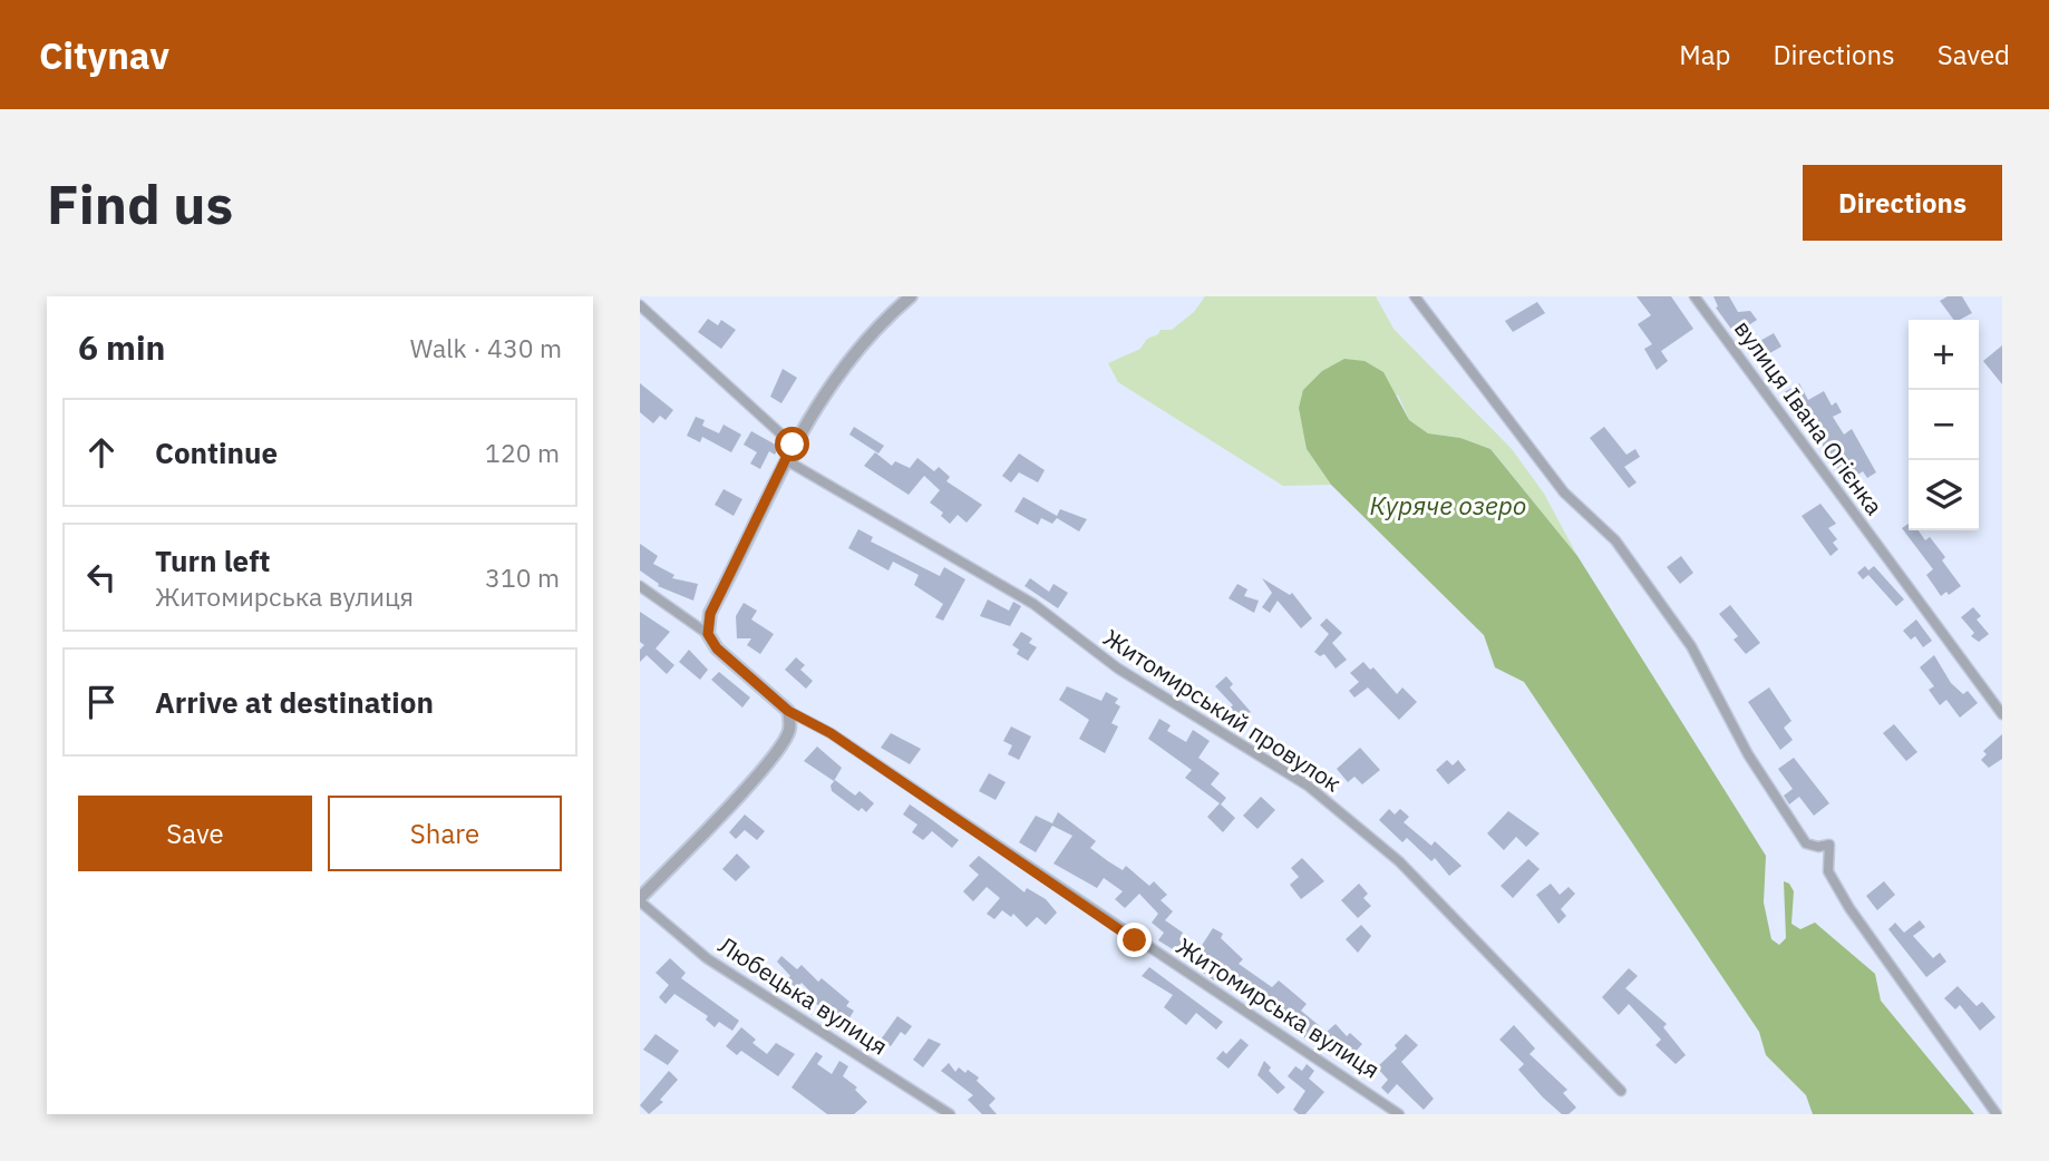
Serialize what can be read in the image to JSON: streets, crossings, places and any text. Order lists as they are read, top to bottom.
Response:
{
  "streets": {
    "street": [
      "вулиця Івана Огієнка",
      "Житомирський провулок",
      "Любецька вулиця",
      "Житомирська вулиця"
    ]
  },
  "water": ["Куряче озеро"],
  "page": {
    "header": "Citynav",
    "nav": ["Map", "Directions", "Saved"],
    "buttons": [
      "Directions",
      ["Save", "Share"]
    ],
    "title": "Find us",
    "heading": ["6 min", "Walk · 430 m"],
    "map_buttons": ["+", "−"],
    "list": [
      ["Continue", "120 m"],
      ["Turn left", "Житомирська вулиця", "310 m"],
      "Arrive at destination"
    ]
  }
}
